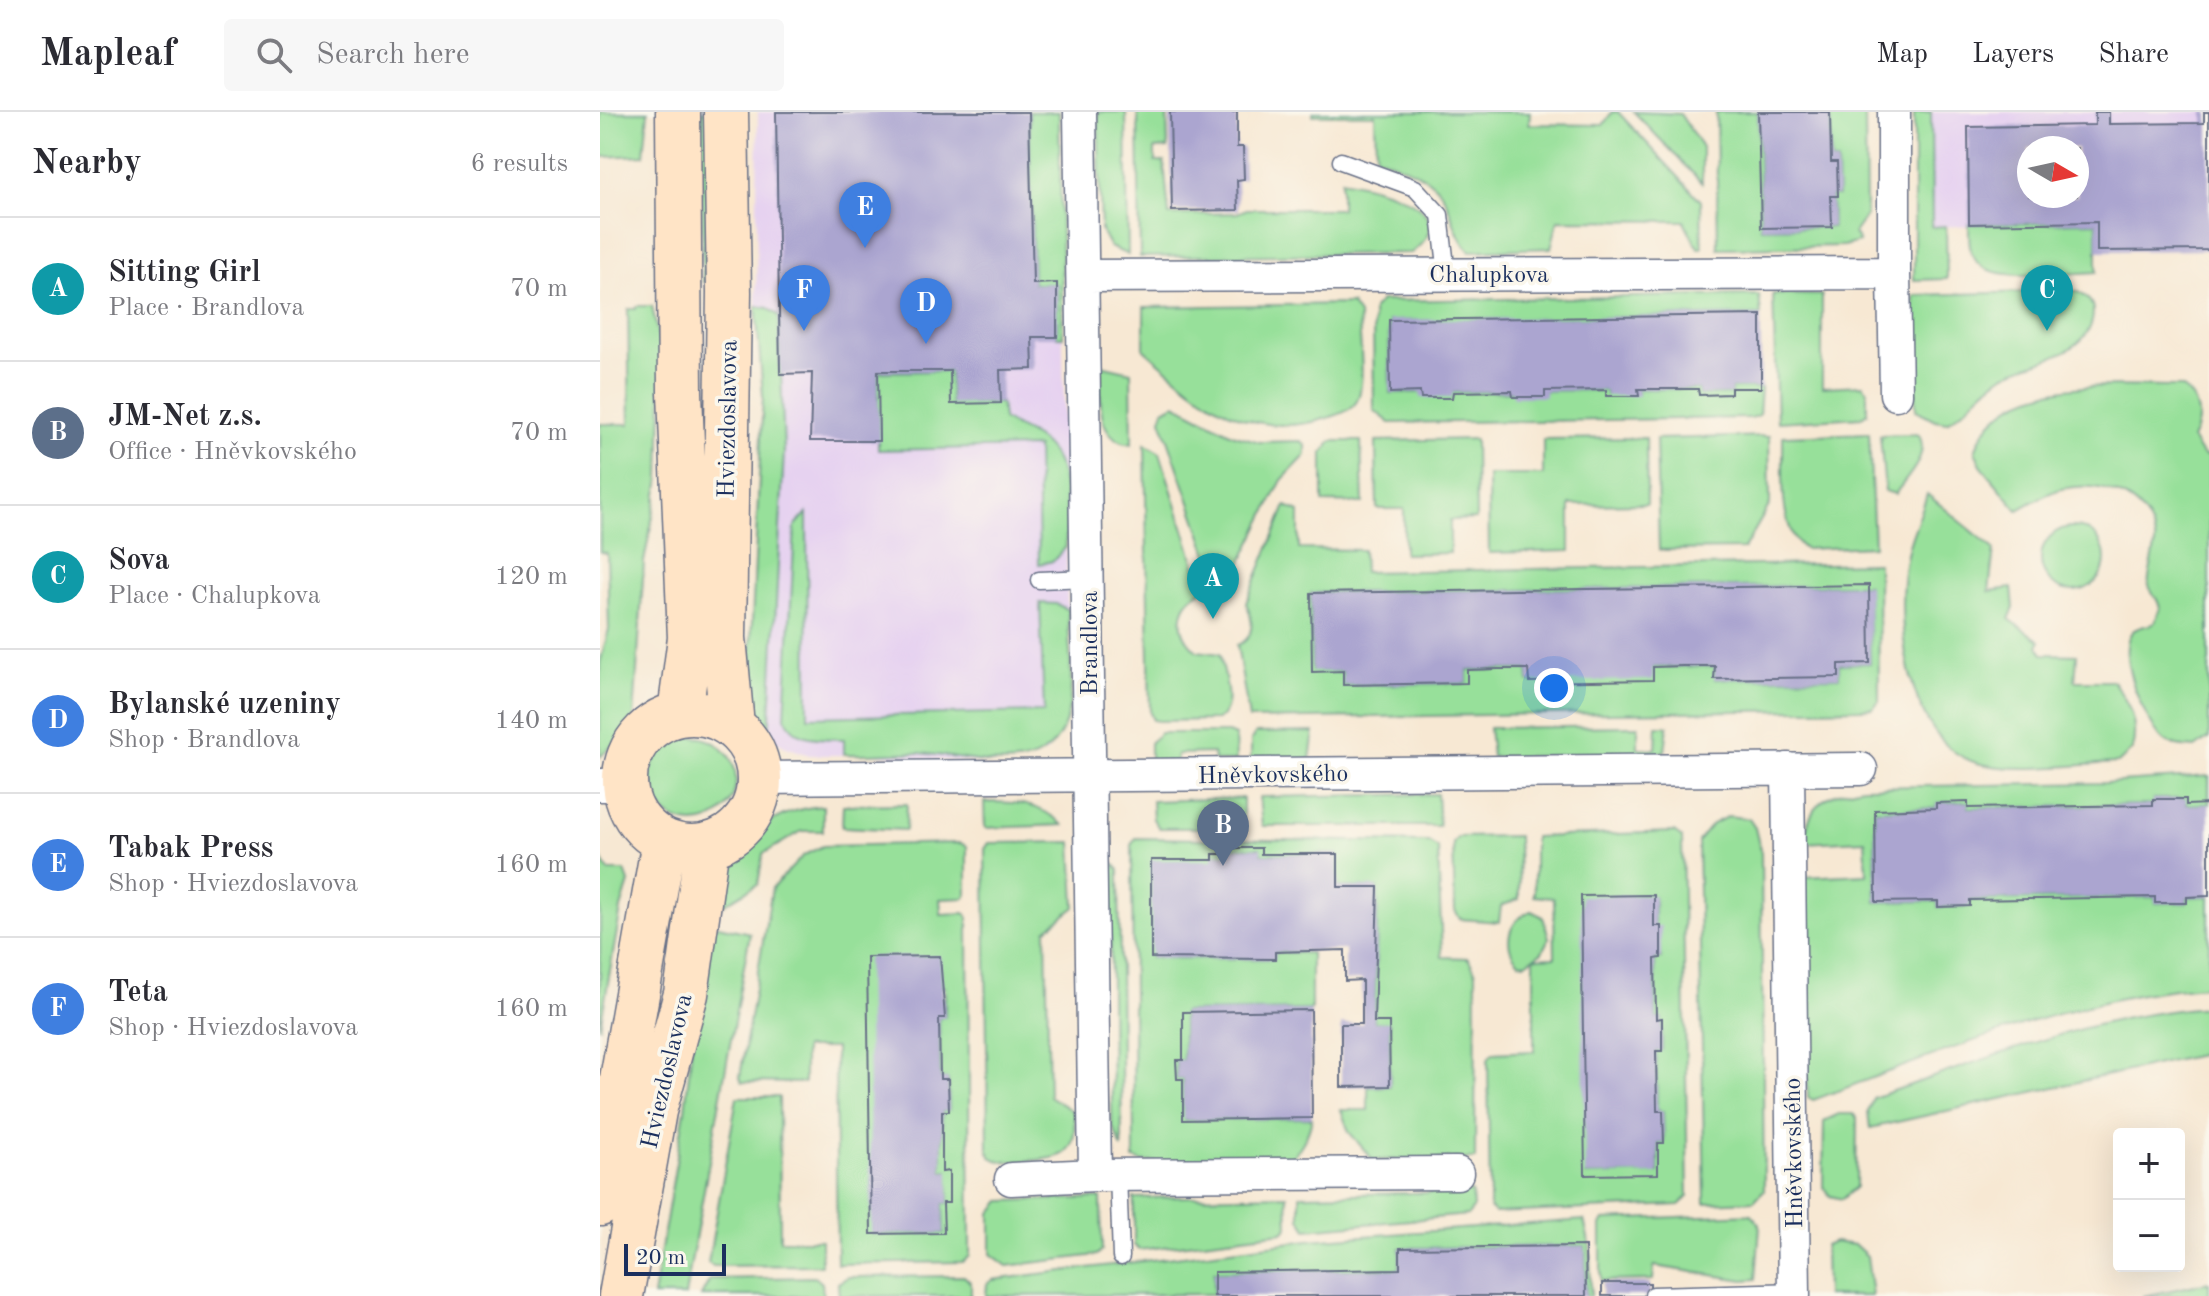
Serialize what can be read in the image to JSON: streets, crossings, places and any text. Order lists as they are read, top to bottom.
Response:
{
  "streets": {
    "street": [
      "Chalupkova",
      "Hviezdoslavova",
      "Brandlova",
      "Hněvkovského"
    ]
  },
  "crossings": [
    ["Chalupkova", "Brandlova"],
    ["Hviezdoslavova", "Hněvkovského"],
    ["Brandlova", "Hněvkovského"]
  ],
  "scale_bar": "20 m",
  "north": "right",
  "page": {
    "header": "Mapleaf",
    "search": "Search here",
    "nav": ["Map", "Layers", "Share"],
    "heading": ["Nearby", "6 results"],
    "pins": [
      "E",
      "C",
      "F",
      "D",
      "A",
      "B"
    ],
    "list": [
      {
        "mark": "A",
        "name": "Sitting Girl",
        "note": "Place · Brandlova",
        "value": "70 m"
      },
      {
        "mark": "B",
        "name": "JM-Net z.s.",
        "note": "Office · Hněvkovského",
        "value": "70 m"
      },
      {
        "mark": "C",
        "name": "Sova",
        "note": "Place · Chalupkova",
        "value": "120 m"
      },
      {
        "mark": "D",
        "name": "Bylanské uzeniny",
        "note": "Shop · Brandlova",
        "value": "140 m"
      },
      {
        "mark": "E",
        "name": "Tabak Press",
        "note": "Shop · Hviezdoslavova",
        "value": "160 m"
      },
      {
        "mark": "F",
        "name": "Teta",
        "note": "Shop · Hviezdoslavova",
        "value": "160 m"
      }
    ],
    "map_buttons": ["+", "−"],
    "scale": "20 m"
  }
}
